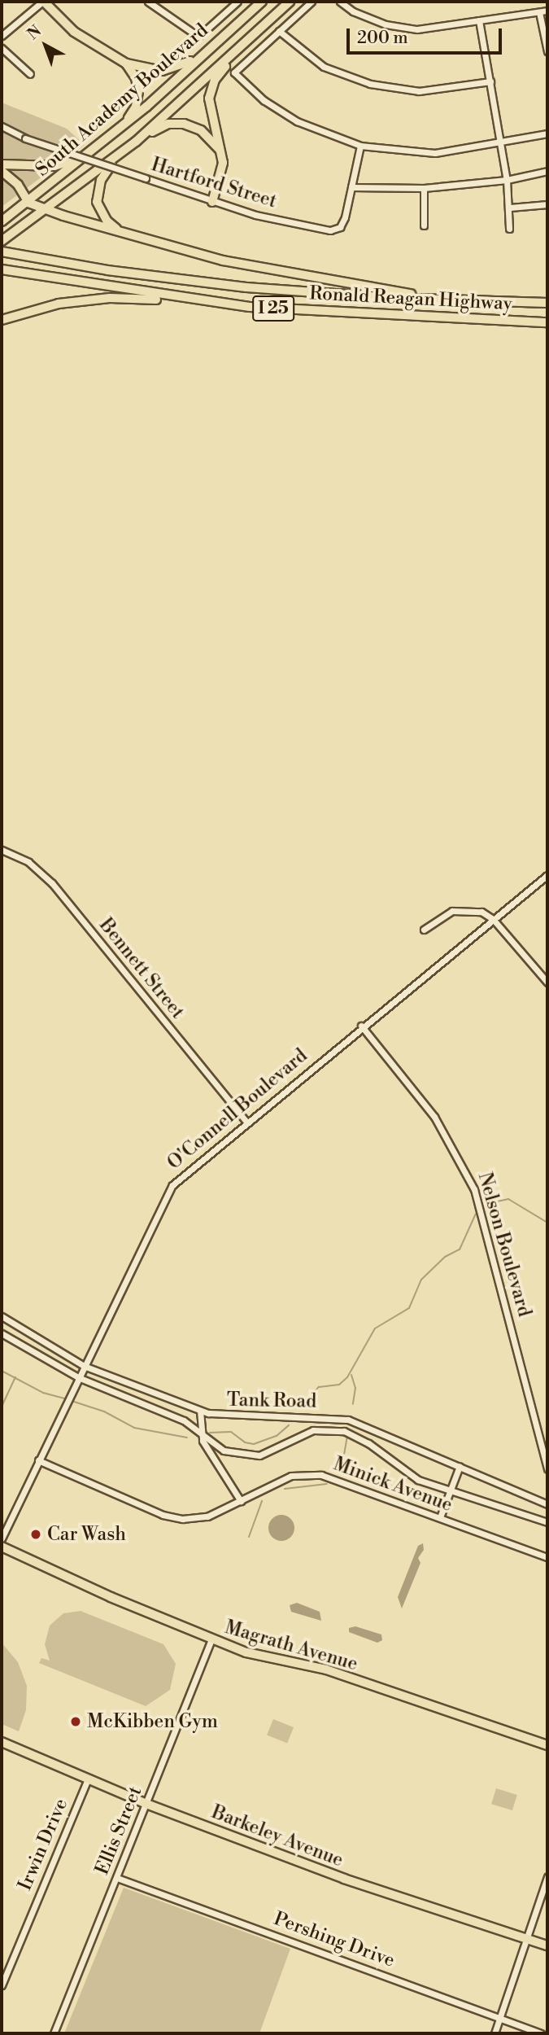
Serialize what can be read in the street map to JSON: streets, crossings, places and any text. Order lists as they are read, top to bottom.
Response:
{
  "streets": {
    "highway": ["South Academy Boulevard", "Ronald Reagan Highway", "I 25"],
    "main road": ["Magrath Avenue", "Barkeley Avenue"],
    "street": [
      "Hartford Street",
      "Bennett Street",
      "O'Connell Boulevard",
      "Nelson Boulevard",
      "Tank Road",
      "Minick Avenue",
      "Ellis Street",
      "Irwin Drive",
      "Pershing Drive"
    ]
  },
  "crossings": [
    ["Bennett Street", "O'Connell Boulevard"],
    ["O'Connell Boulevard", "Nelson Boulevard"],
    ["O'Connell Boulevard", "Tank Road"],
    ["O'Connell Boulevard", "Minick Avenue"],
    ["Magrath Avenue", "Ellis Street"],
    ["Ellis Street", "Barkeley Avenue"],
    ["Ellis Street", "Pershing Drive"],
    ["Barkeley Avenue", "Irwin Drive"]
  ],
  "places": ["Car Wash", "McKibben Gym"],
  "scale_bar": "200 m",
  "north": "top left"
}
